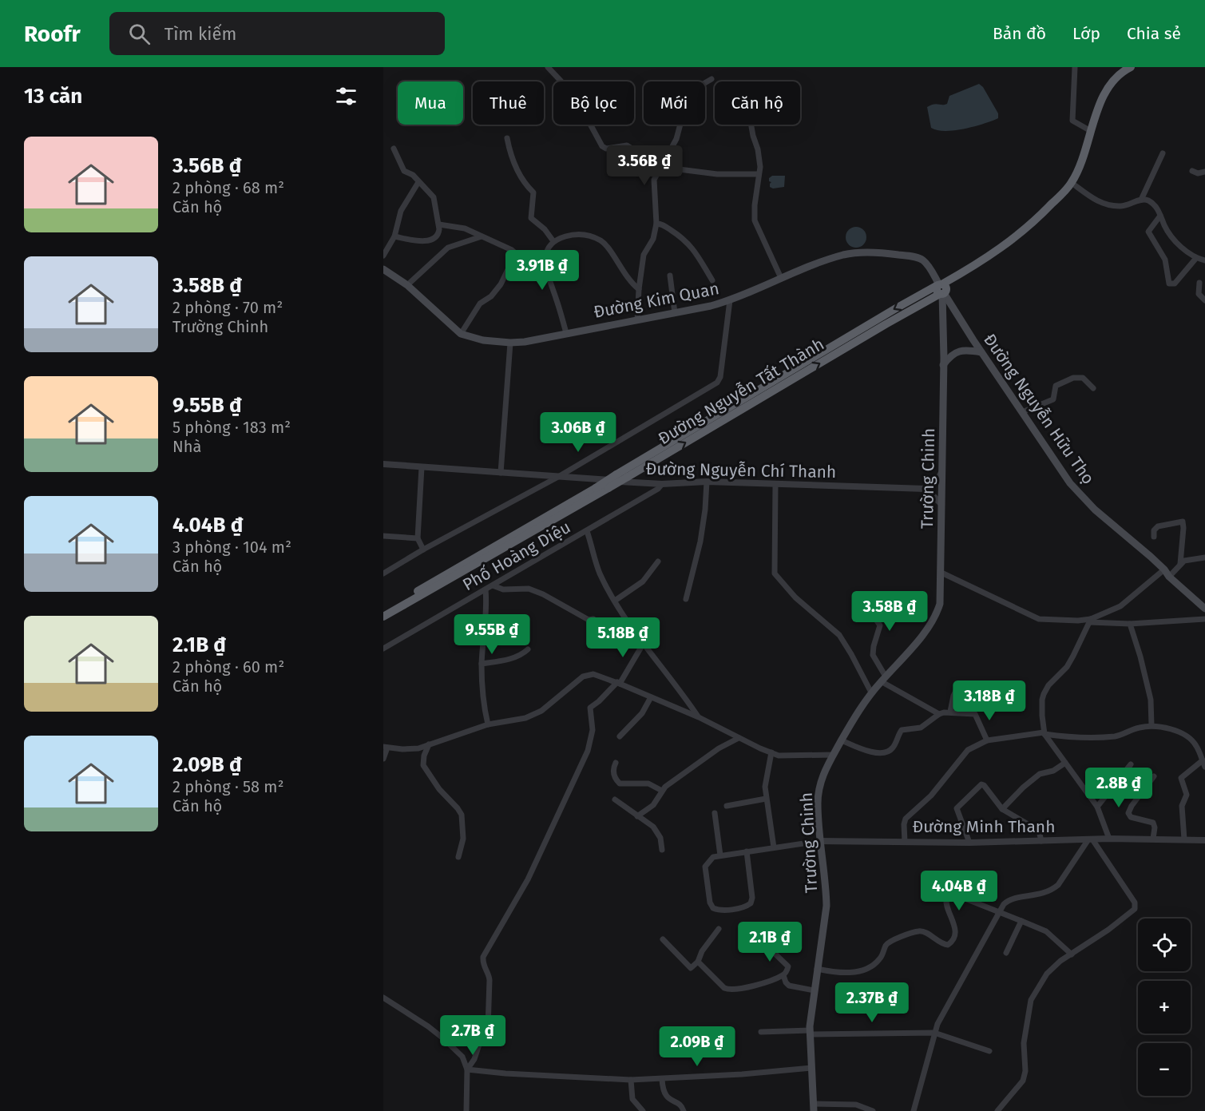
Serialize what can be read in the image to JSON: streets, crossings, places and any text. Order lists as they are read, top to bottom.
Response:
{
  "streets": {
    "highway": ["Đường Nguyễn Tất Thành"],
    "main road": ["Đường Kim Quan", "Đường Nguyễn Hữu Thọ", "Trường Chinh"],
    "street": ["Đường Nguyễn Chí Thanh", "Phố Hoàng Diệu", "Đường Minh Thanh"]
  },
  "crossings": [
    ["Đường Kim Quan", "Đường Nguyễn Tất Thành"],
    ["Đường Kim Quan", "Đường Nguyễn Hữu Thọ"],
    ["Đường Kim Quan", "Trường Chinh"],
    ["Đường Nguyễn Tất Thành", "Đường Nguyễn Hữu Thọ"],
    ["Đường Nguyễn Tất Thành", "Trường Chinh"],
    ["Đường Nguyễn Hữu Thọ", "Trường Chinh"],
    ["Đường Nguyễn Chí Thanh", "Phố Hoàng Diệu"],
    ["Trường Chinh", "Đường Minh Thanh"]
  ],
  "page": {
    "header": "Roofr",
    "search": "Tìm kiếm",
    "nav": ["Bản đồ", "Lớp", "Chia sẻ"],
    "heading": "13 căn",
    "chip": [
      "Mua",
      "Thuê",
      "Bộ lọc",
      "Mới",
      "Căn hộ"
    ],
    "list": [
      {
        "name": "3.56B ₫",
        "note": "2 phòng · 68 m² · Căn hộ"
      },
      {
        "name": "3.58B ₫",
        "note": "2 phòng · 70 m² · Trường Chinh"
      },
      {
        "name": "9.55B ₫",
        "note": "5 phòng · 183 m² · Nhà"
      },
      {
        "name": "4.04B ₫",
        "note": "3 phòng · 104 m² · Căn hộ"
      },
      {
        "name": "2.1B ₫",
        "note": "2 phòng · 60 m² · Căn hộ"
      },
      {
        "name": "2.09B ₫",
        "note": "2 phòng · 58 m² · Căn hộ"
      }
    ],
    "price": [
      "3.56B ₫",
      "3.91B ₫",
      "3.06B ₫",
      "3.58B ₫",
      "9.55B ₫",
      "5.18B ₫",
      "3.18B ₫",
      "2.8B ₫",
      "4.04B ₫",
      "2.1B ₫",
      "2.37B ₫",
      "2.7B ₫",
      "2.09B ₫"
    ],
    "map_buttons": ["+", "−"]
  }
}
